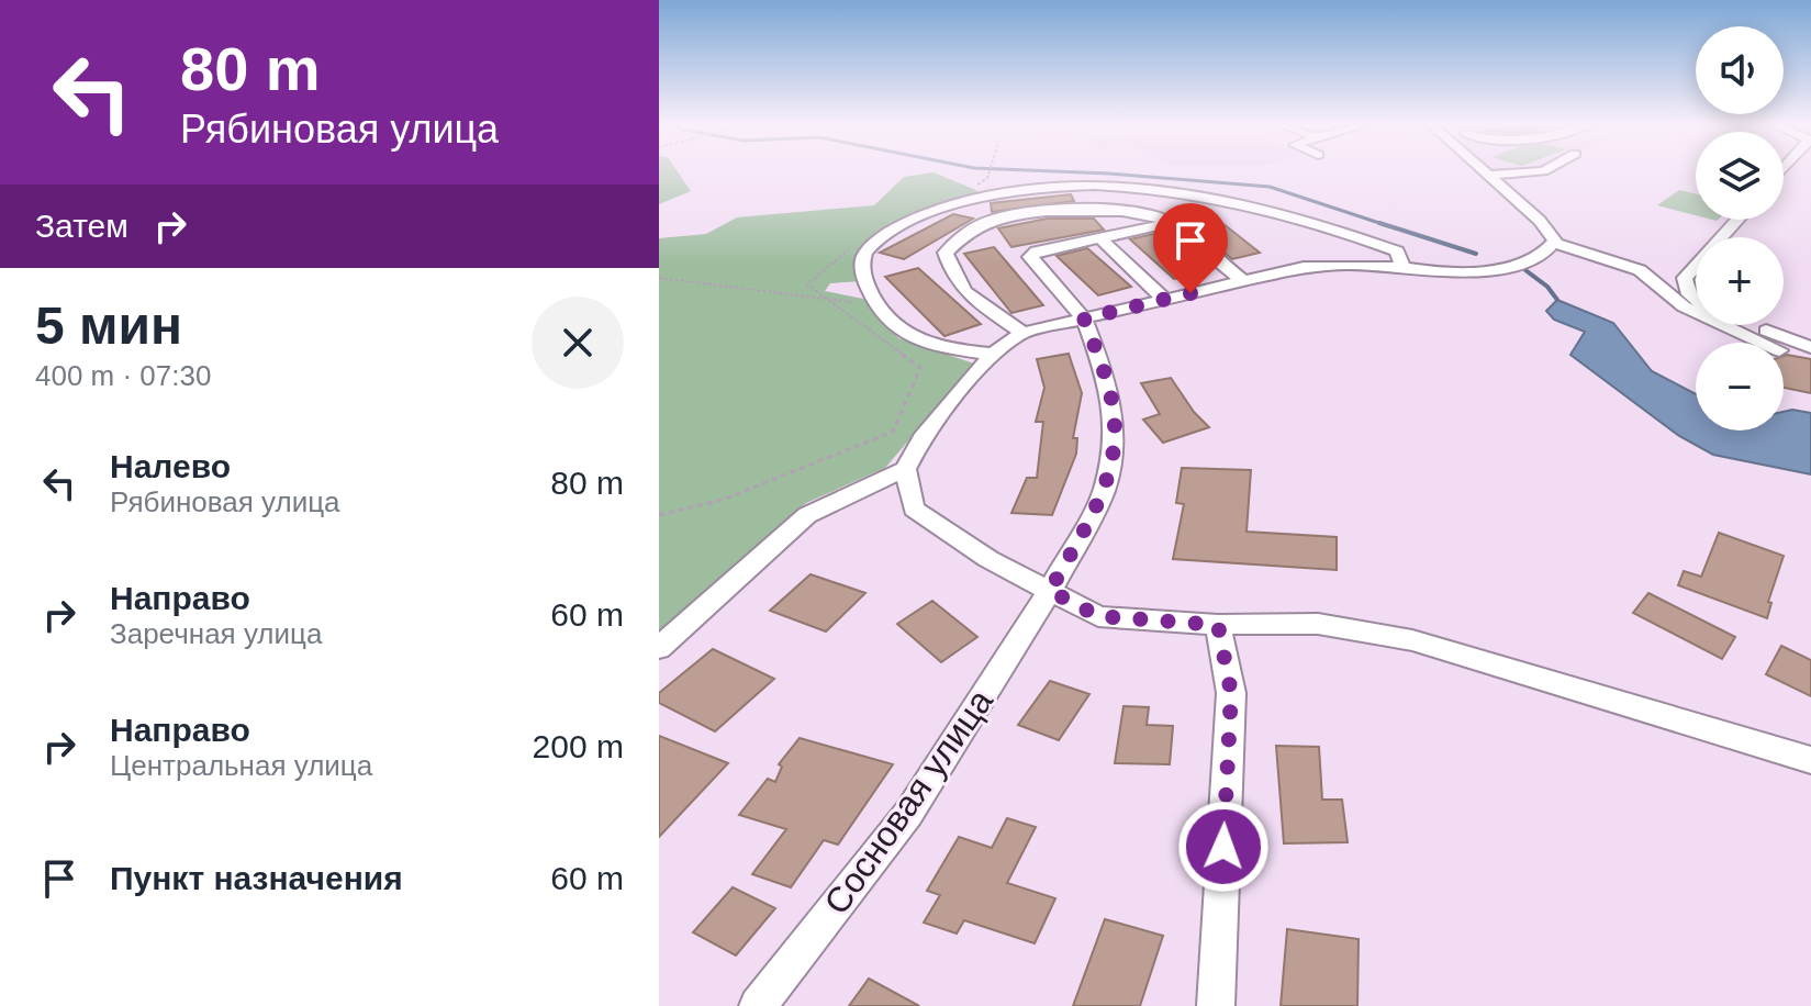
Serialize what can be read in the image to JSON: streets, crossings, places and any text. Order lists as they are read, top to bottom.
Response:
{
  "streets": {
    "street": ["Сосновая улица"]
  },
  "page": {
    "turn": ["80 m", "Рябиновая улица"],
    "map_buttons": ["+", "−"],
    "then": "Затем",
    "heading": ["5 мин", "400 m · 07:30"],
    "list": [
      {
        "name": "Налево",
        "note": "Рябиновая улица",
        "value": "80 m"
      },
      {
        "name": "Направо",
        "note": "Заречная улица",
        "value": "60 m"
      },
      {
        "name": "Направо",
        "note": "Центральная улица",
        "value": "200 m"
      },
      {
        "name": "Пункт назначения",
        "value": "60 m"
      }
    ]
  }
}
